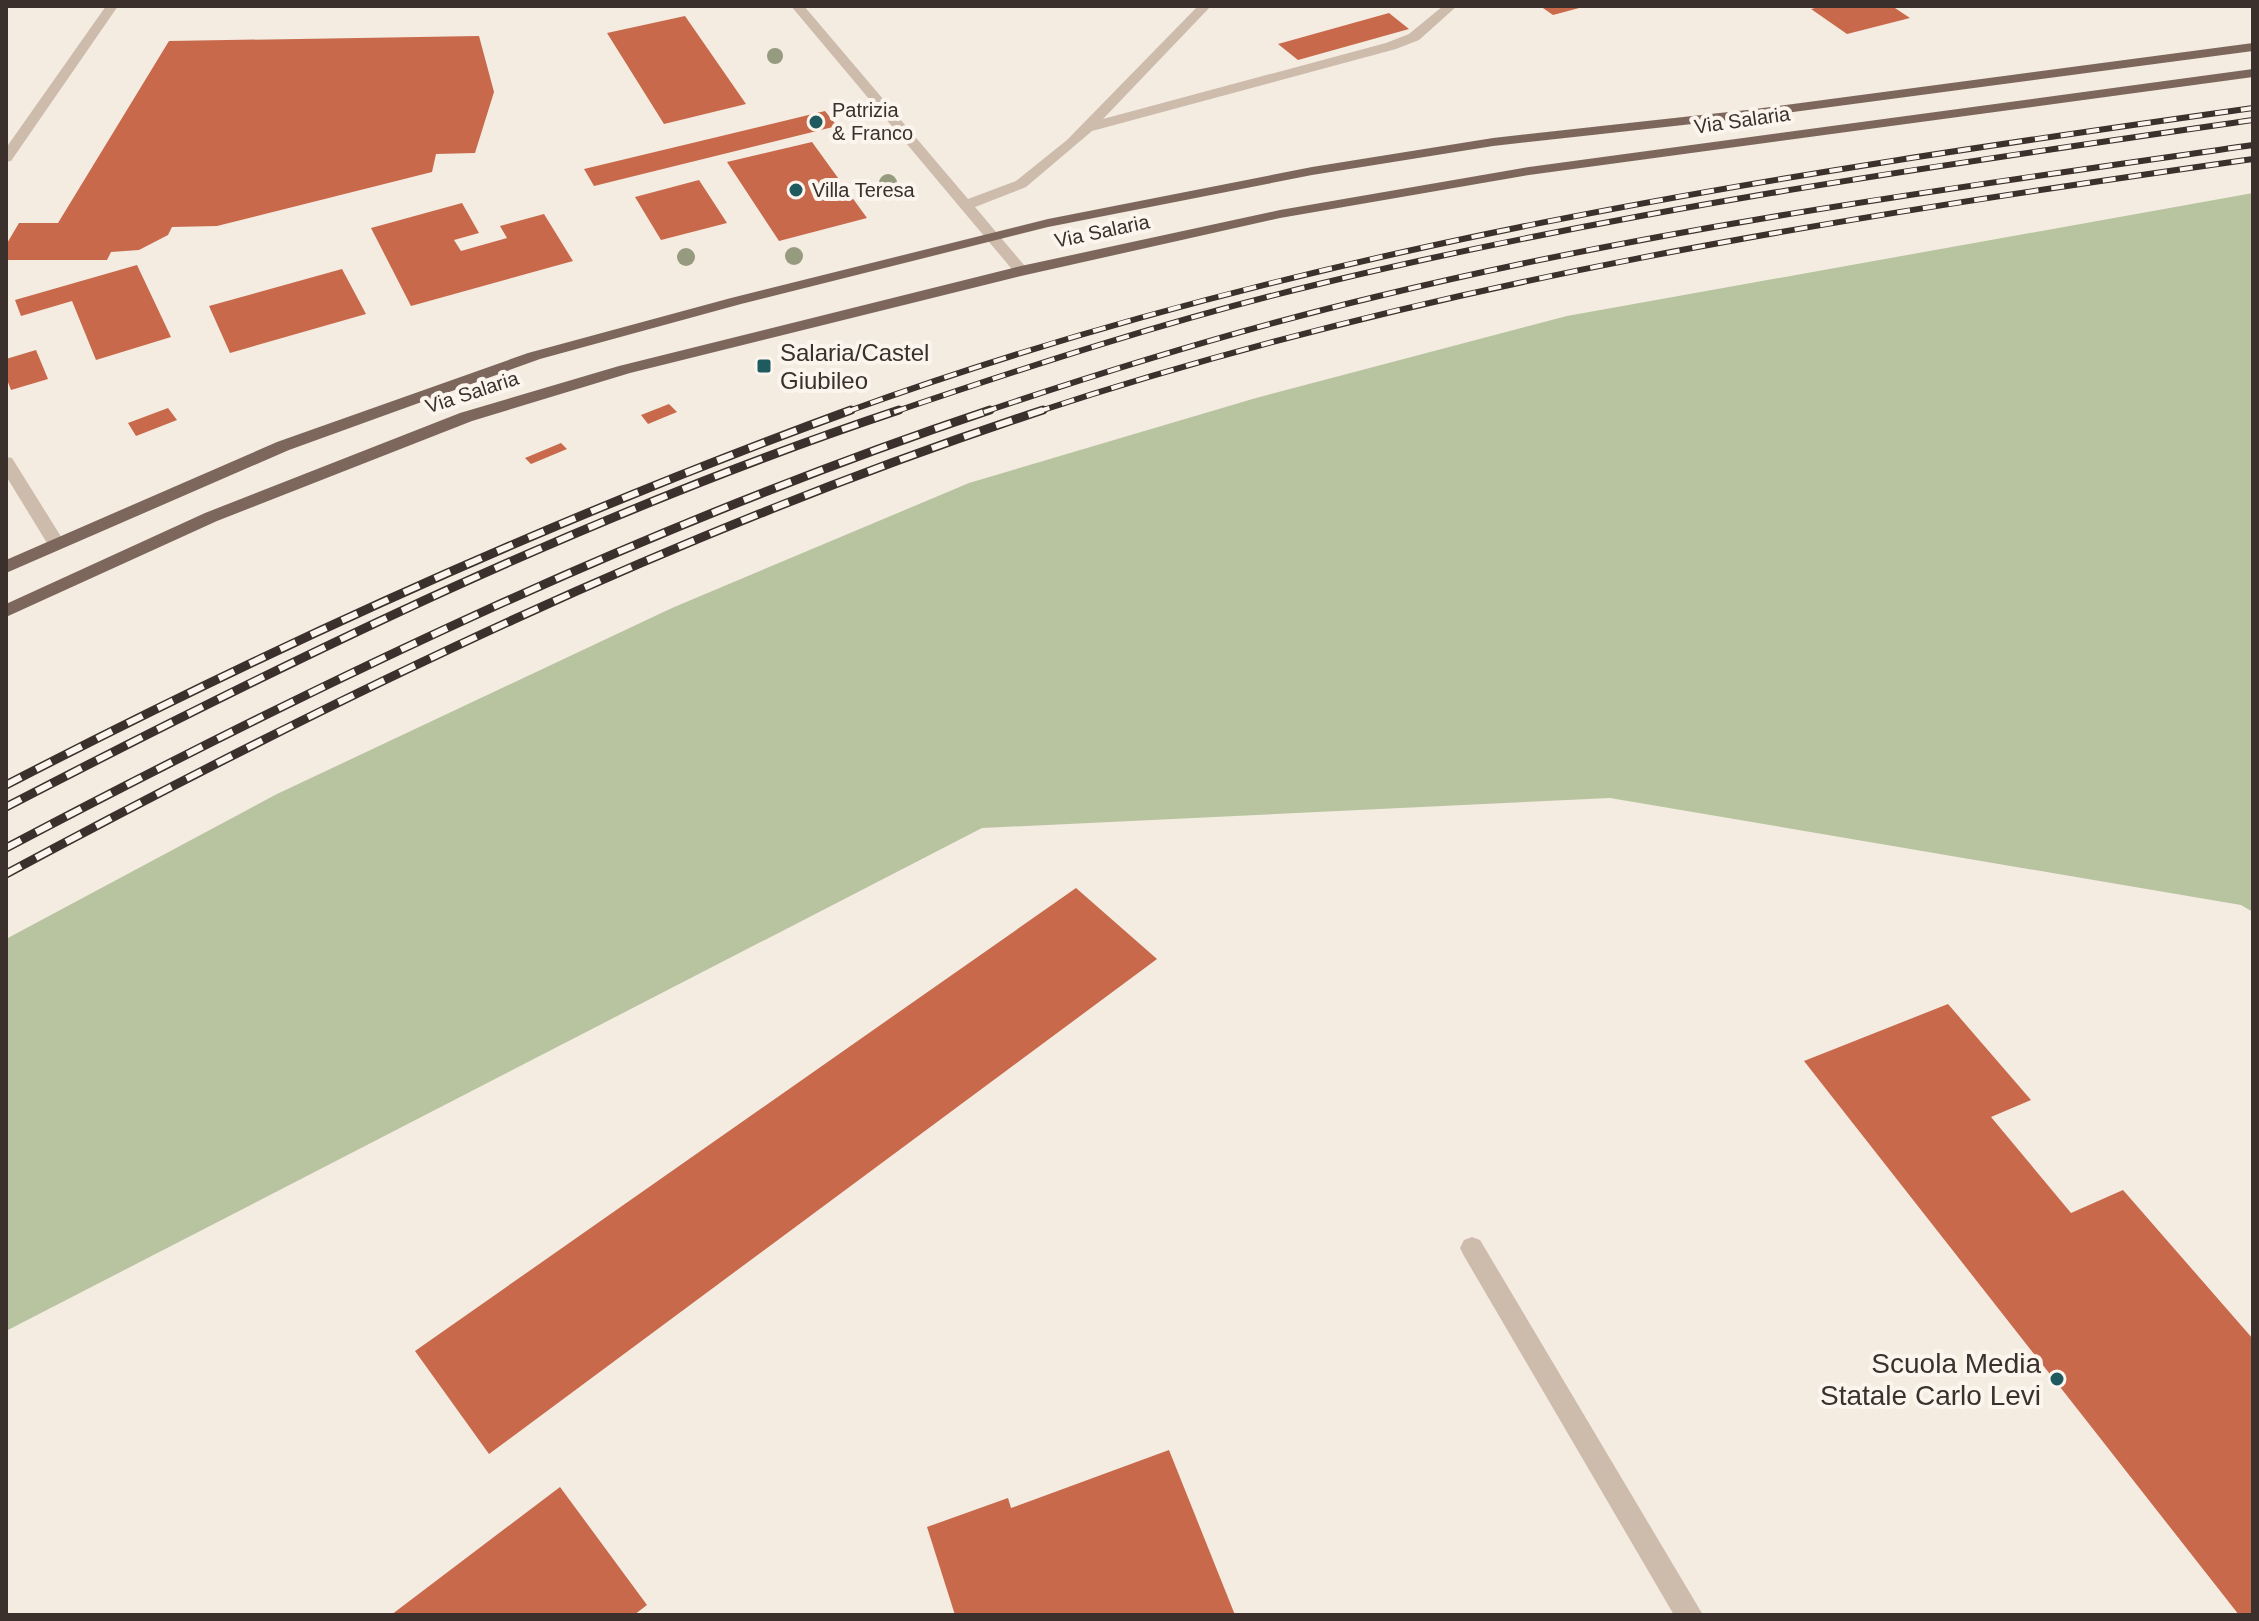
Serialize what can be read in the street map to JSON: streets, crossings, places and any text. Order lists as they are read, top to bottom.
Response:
{
  "streets": {
    "main road": ["Via Salaria"]
  },
  "places": {
    "other": ["Patrizia & Franco", "Villa Teresa", "Scuola Media Statale Carlo Levi"],
    "transit": ["Salaria/Castel Giubileo"]
  }
}
